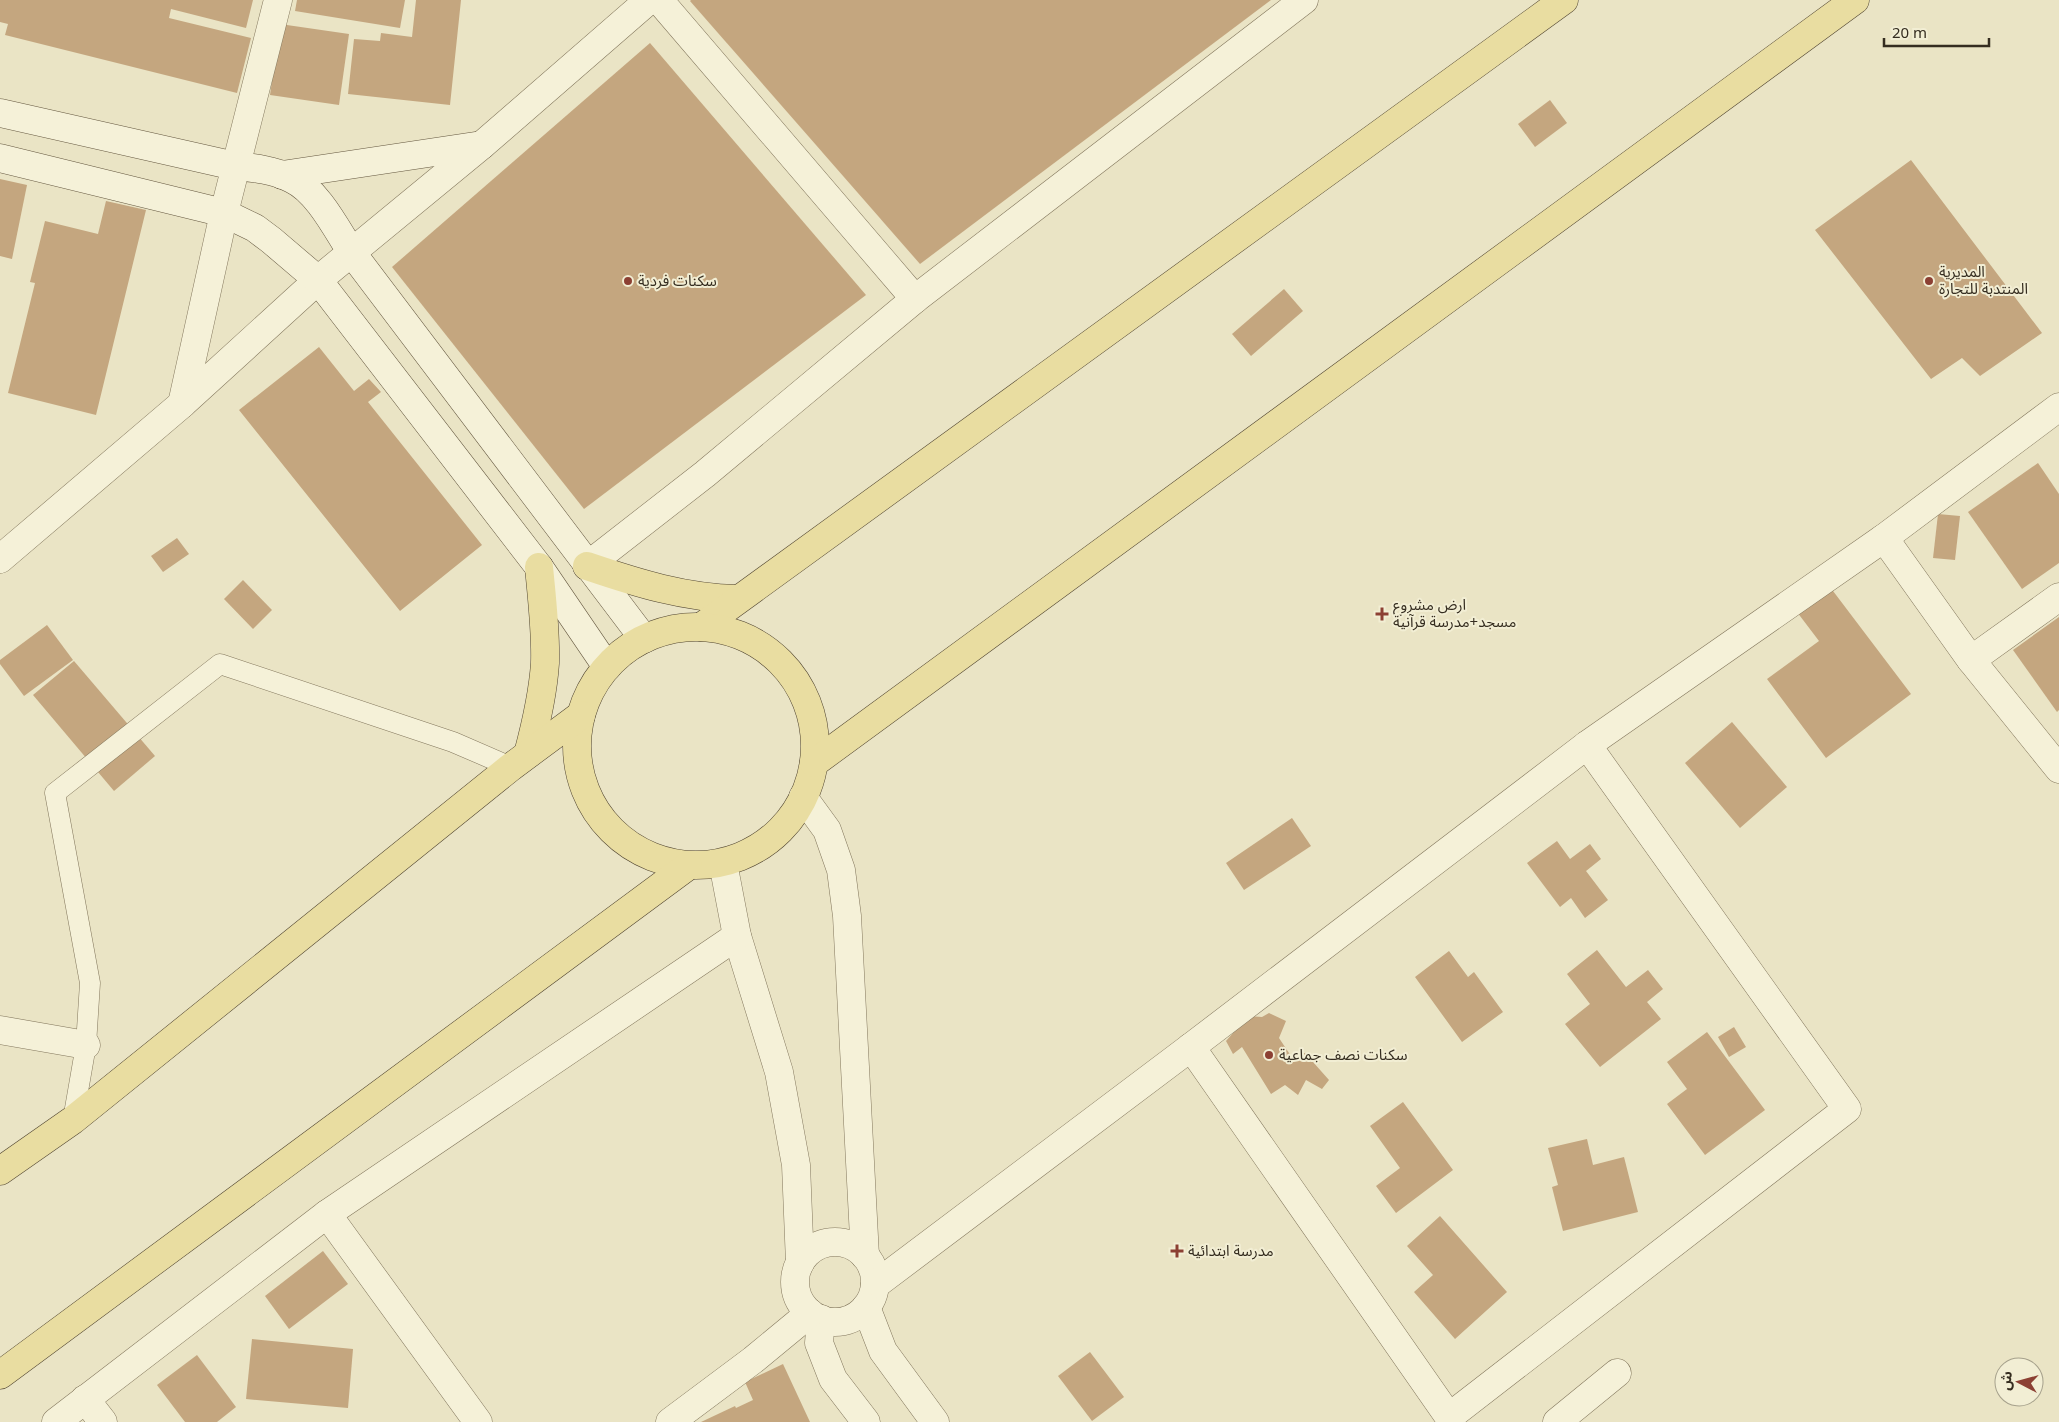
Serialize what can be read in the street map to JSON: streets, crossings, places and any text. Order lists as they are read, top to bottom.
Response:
{
  "places": {
    "other": ["سكنات فردية", "المديرية المنتدبة للتجارة", "سكنات نصف جماعية"],
    "health": ["ارض مشروع مسجد+مدرسة قرآنية", "مدرسة ابتدائية"]
  },
  "scale_bar": "20 m",
  "north": "left"
}
